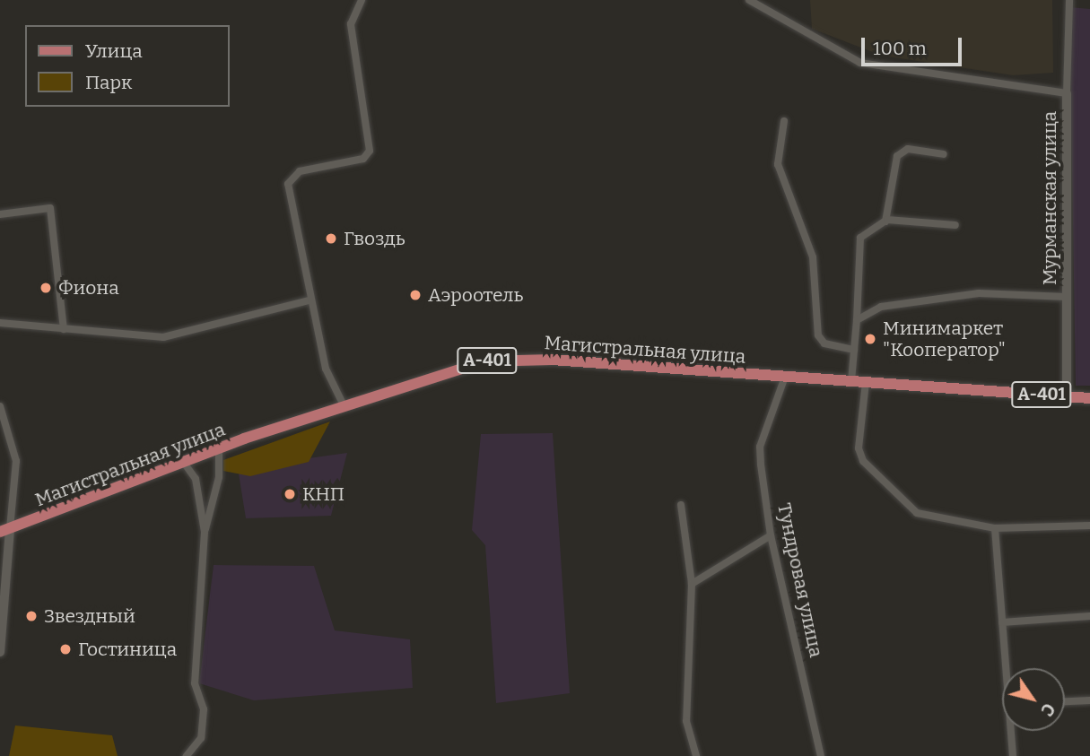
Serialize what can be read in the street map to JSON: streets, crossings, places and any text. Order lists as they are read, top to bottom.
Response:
{
  "streets": {
    "main road": ["Магистральная улица", "А-401"],
    "street": ["Мурманская улица", "Тундровая улица"]
  },
  "crossings": [
    ["Мурманская улица", "Магистральная улица"],
    ["Магистральная улица", "Тундровая улица"]
  ],
  "places": [
    "Гвоздь",
    "Фиона",
    "Аэроотель",
    "Минимаркет \"Кооператор\"",
    "КНП",
    "Звездный",
    "Гостиница"
  ],
  "legend": ["Улица", "Парк"],
  "scale_bar": "100 m",
  "north": "bottom right"
}
